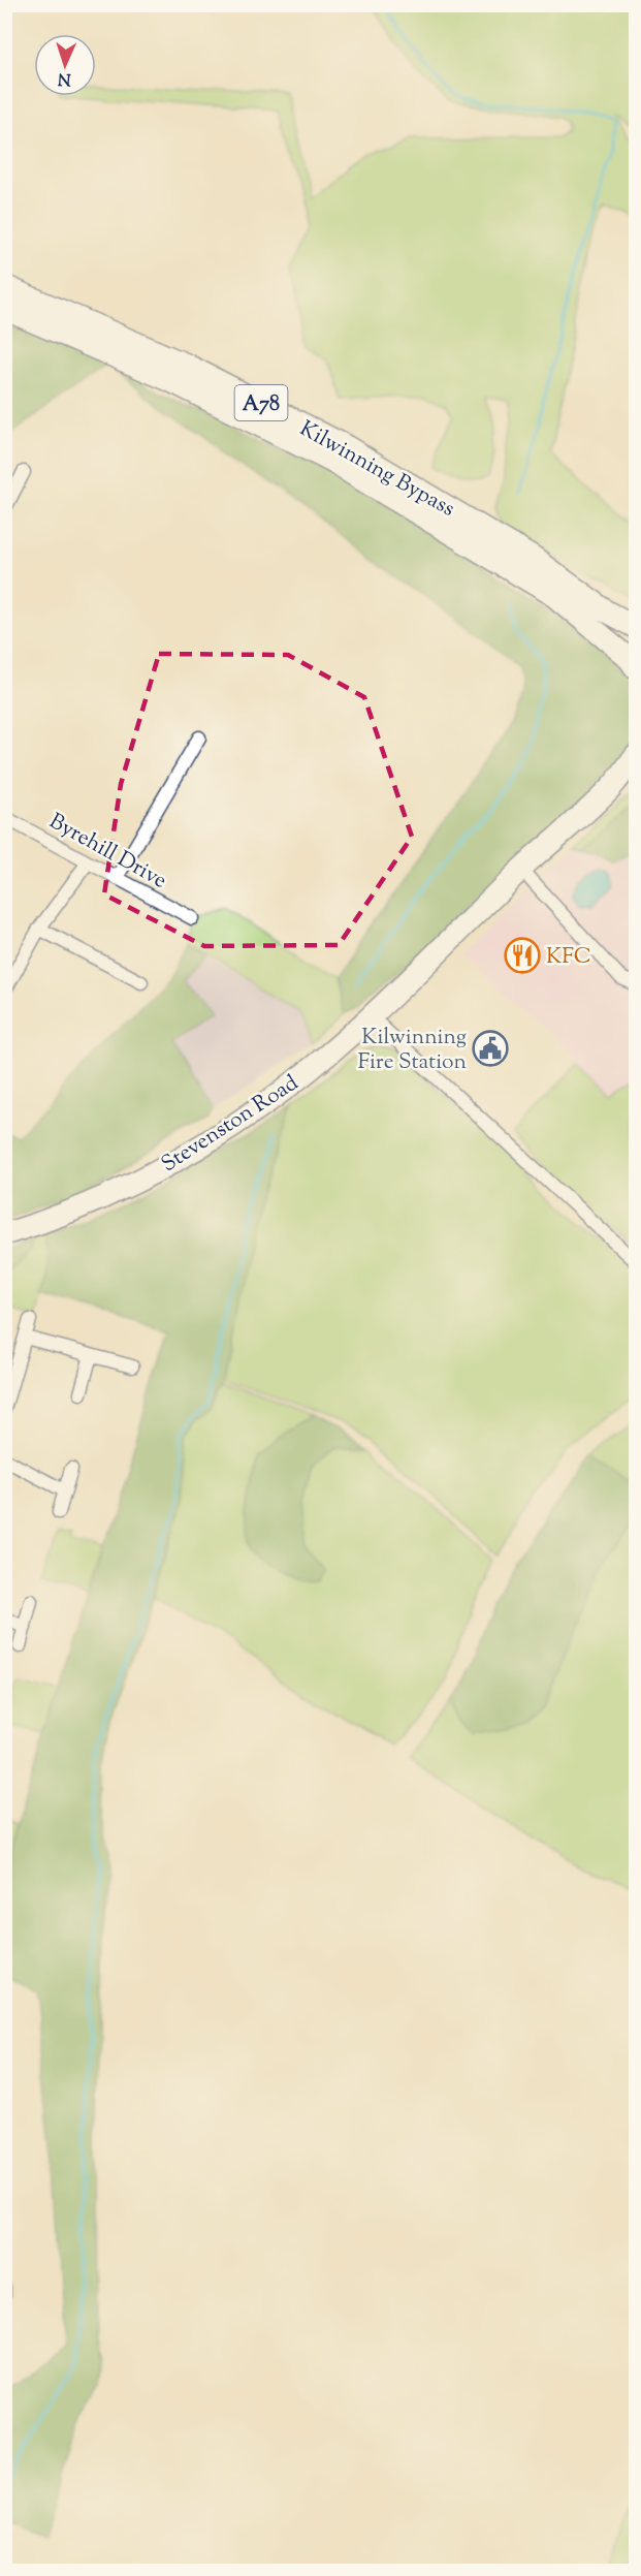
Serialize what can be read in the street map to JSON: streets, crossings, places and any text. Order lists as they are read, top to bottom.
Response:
{
  "streets": {
    "highway": ["A78", "Kilwinning Bypass", "Stevenston Road"],
    "street": ["Byrehill Drive"]
  },
  "places": {
    "restaurant": ["KFC"],
    "public building": ["Kilwinning Fire Station"]
  },
  "north": "bottom"
}
